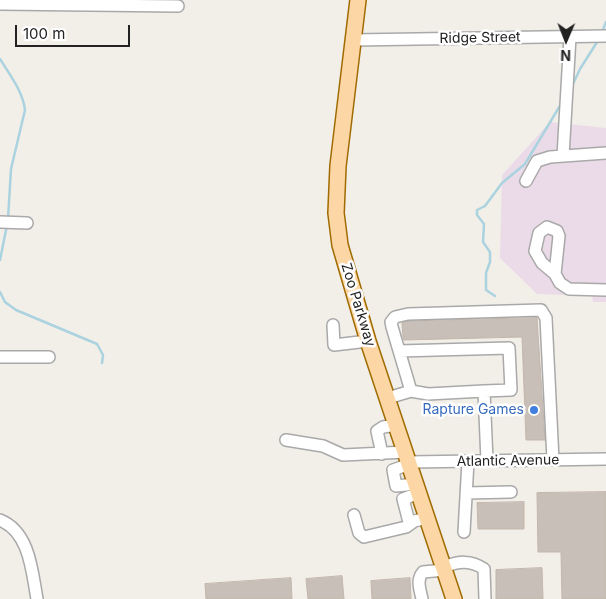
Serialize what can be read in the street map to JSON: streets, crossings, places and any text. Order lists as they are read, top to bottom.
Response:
{
  "streets": {
    "main road": ["Zoo Parkway"],
    "street": ["Ridge Street", "Atlantic Avenue"]
  },
  "crossings": [
    ["Ridge Street", "Zoo Parkway"],
    ["Zoo Parkway", "Atlantic Avenue"]
  ],
  "places": ["Rapture Games"],
  "scale_bar": "100 m",
  "north": "bottom"
}
